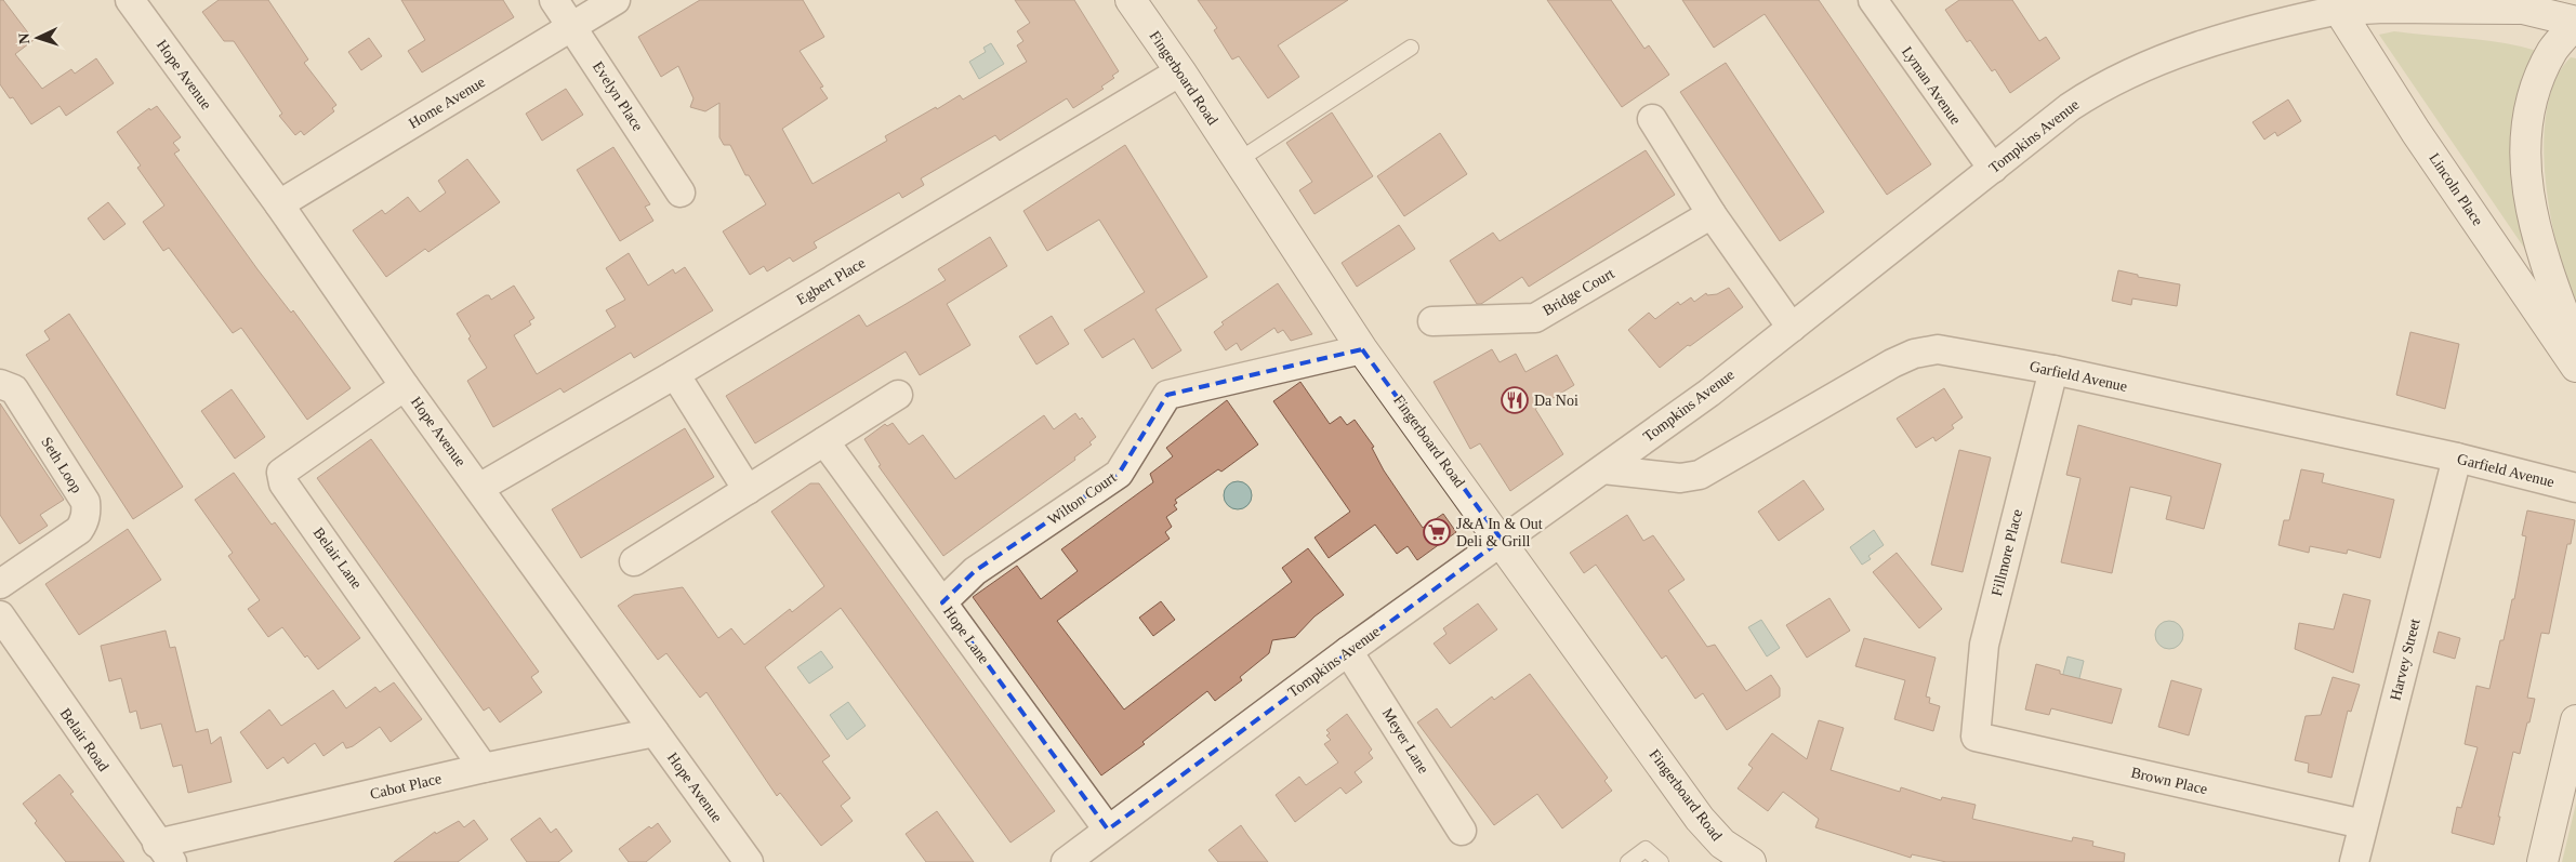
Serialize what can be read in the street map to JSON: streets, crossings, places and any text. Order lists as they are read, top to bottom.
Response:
{
  "streets": {
    "street": [
      "Hope Avenue",
      "Fingerboard Road",
      "Lyman Avenue",
      "Evelyn Place",
      "Home Avenue",
      "Tompkins Avenue",
      "Lincoln Place",
      "Egbert Place",
      "Bridge Court",
      "Garfield Avenue",
      "Seth Loop",
      "Wilton Court",
      "Fillmore Place",
      "Belair Lane",
      "Hope Lane",
      "Harvey Street",
      "Belair Road",
      "Meyer Lane",
      "Brown Place",
      "Cabot Place"
    ]
  },
  "crossings": [
    ["Hope Avenue", "Home Avenue"],
    ["Hope Avenue", "Egbert Place"],
    ["Hope Avenue", "Belair Lane"],
    ["Hope Avenue", "Cabot Place"],
    ["Fingerboard Road", "Tompkins Avenue"],
    ["Fingerboard Road", "Egbert Place"],
    ["Fingerboard Road", "Wilton Court"],
    ["Lyman Avenue", "Tompkins Avenue"],
    ["Evelyn Place", "Home Avenue"],
    ["Tompkins Avenue", "Lincoln Place"],
    ["Tompkins Avenue", "Garfield Avenue"],
    ["Tompkins Avenue", "Hope Lane"],
    ["Tompkins Avenue", "Meyer Lane"],
    ["Garfield Avenue", "Fillmore Place"],
    ["Garfield Avenue", "Harvey Street"],
    ["Wilton Court", "Hope Lane"],
    ["Fillmore Place", "Brown Place"],
    ["Belair Lane", "Cabot Place"],
    ["Harvey Street", "Brown Place"],
    ["Belair Road", "Cabot Place"]
  ],
  "places": {
    "restaurant": ["Da Noi"],
    "supermarket": ["J&A In & Out Deli & Grill"]
  },
  "north": "left"
}
